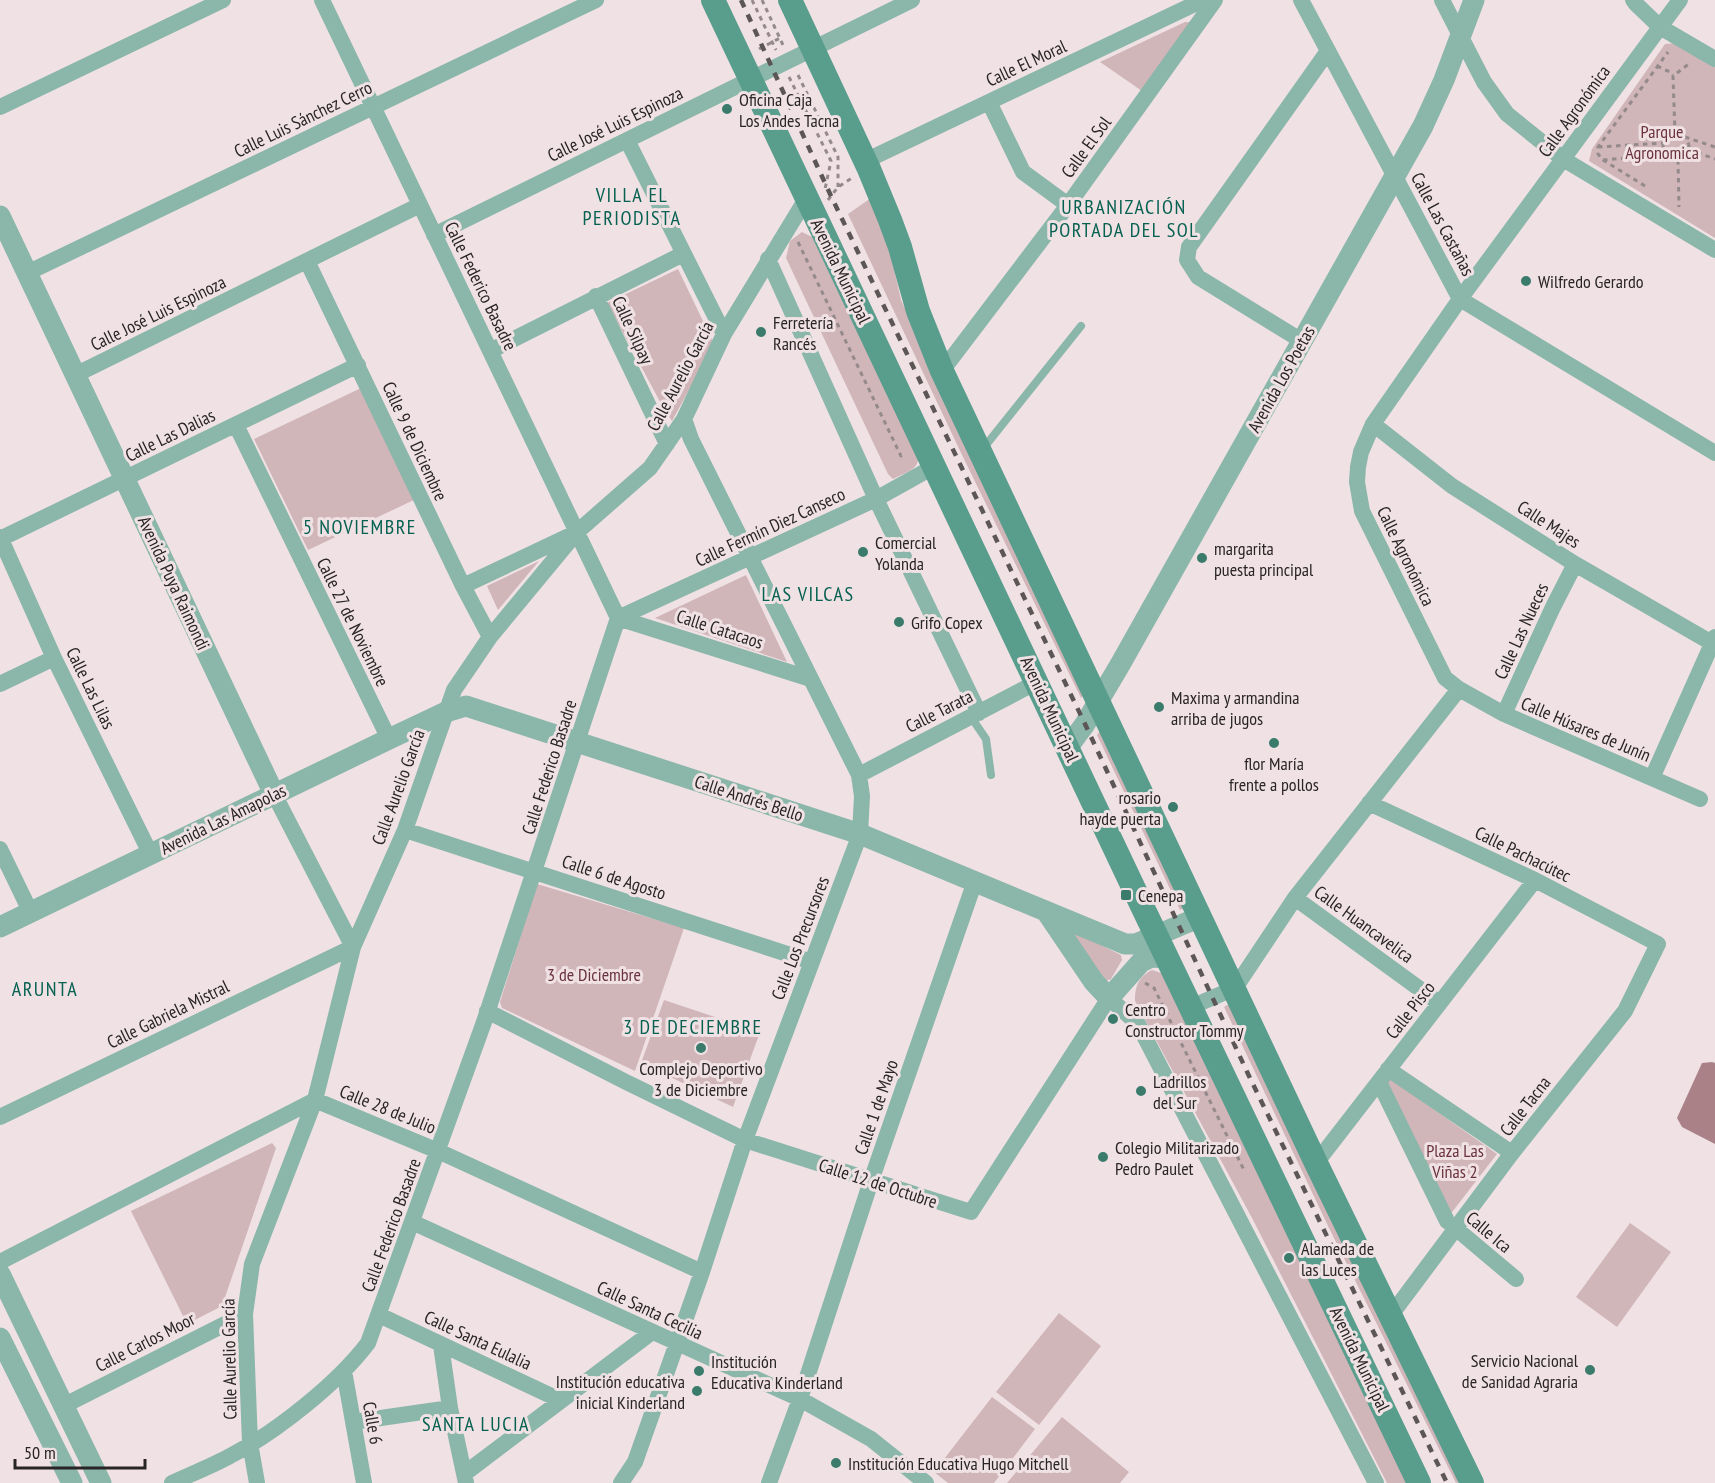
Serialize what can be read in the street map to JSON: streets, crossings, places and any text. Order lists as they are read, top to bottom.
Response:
{
  "streets": {
    "main road": ["Avenida Municipal"],
    "street": [
      "Calle El Moral",
      "Calle Agronómica",
      "Calle Luis Sánchez Cerro",
      "Calle José Luis Espinoza",
      "Calle El Sol",
      "Calle Las Castañas",
      "Calle Federico Basadre",
      "Calle Silpay",
      "Calle Aurelio García",
      "Avenida Los Poetas",
      "Calle Las Dalias",
      "Calle 9 de Diciembre",
      "Calle Majes",
      "Calle Fermín Diez Canseco",
      "Avenida Puya Raimondi",
      "Calle 27 de Noviembre",
      "Calle Catacaos",
      "Calle Las Nueces",
      "Calle Las Lilas",
      "Calle Tarata",
      "Calle Húsares de Junín",
      "Calle Andrés Bello",
      "Avenida Las Amapolas",
      "Calle Pachacútec",
      "Calle 6 de Agosto",
      "Calle Huancavelica",
      "Calle Los Precursores",
      "Calle Pisco",
      "Calle Gabriela Mistral",
      "Calle Tacna",
      "Calle 1 de Mayo",
      "Calle 28 de Julio",
      "Calle 12 de Octubre",
      "Calle Ica",
      "Calle Santa Cecilia",
      "Calle Santa Eulalia",
      "Calle Carlos Moor",
      "Calle 6"
    ]
  },
  "crossings": [
    ["Calle Agronómica", "Calle Las Castañas"],
    ["Calle Agronómica", "Calle Majes"],
    ["Calle Agronómica", "Calle Húsares de Junín"],
    ["Calle Luis Sánchez Cerro", "Calle Federico Basadre"],
    ["Calle Luis Sánchez Cerro", "Avenida Puya Raimondi"],
    ["Calle José Luis Espinoza", "Avenida Municipal"],
    ["Calle José Luis Espinoza", "Calle Federico Basadre"],
    ["Calle José Luis Espinoza", "Calle 9 de Diciembre"],
    ["Calle José Luis Espinoza", "Avenida Puya Raimondi"],
    ["Calle Las Castañas", "Avenida Los Poetas"],
    ["Avenida Municipal", "Calle Aurelio García"],
    ["Avenida Municipal", "Avenida Los Poetas"],
    ["Avenida Municipal", "Calle Fermín Diez Canseco"],
    ["Avenida Municipal", "Calle Tarata"],
    ["Avenida Municipal", "Calle Andrés Bello"],
    ["Avenida Municipal", "Calle 12 de Octubre"],
    ["Calle Federico Basadre", "Calle Aurelio García"],
    ["Calle Federico Basadre", "Calle Fermín Diez Canseco"],
    ["Calle Federico Basadre", "Calle Catacaos"],
    ["Calle Federico Basadre", "Calle Andrés Bello"],
    ["Calle Federico Basadre", "Calle 6 de Agosto"],
    ["Calle Federico Basadre", "Calle 28 de Julio"],
    ["Calle Federico Basadre", "Calle 12 de Octubre"],
    ["Calle Federico Basadre", "Calle Santa Cecilia"],
    ["Calle Federico Basadre", "Calle Santa Eulalia"],
    ["Calle Federico Basadre", "Calle 6"],
    ["Calle Silpay", "Calle Aurelio García"],
    ["Calle Aurelio García", "Calle 9 de Diciembre"],
    ["Calle Aurelio García", "Avenida Puya Raimondi"],
    ["Calle Aurelio García", "Calle Andrés Bello"],
    ["Calle Aurelio García", "Avenida Las Amapolas"],
    ["Calle Aurelio García", "Calle 6 de Agosto"],
    ["Calle Aurelio García", "Calle Los Precursores"],
    ["Calle Aurelio García", "Calle Gabriela Mistral"],
    ["Calle Aurelio García", "Calle 28 de Julio"],
    ["Calle Aurelio García", "Calle Carlos Moor"],
    ["Calle Las Dalias", "Calle 9 de Diciembre"],
    ["Calle Las Dalias", "Avenida Puya Raimondi"],
    ["Calle Las Dalias", "Calle 27 de Noviembre"],
    ["Calle Las Dalias", "Calle Las Lilas"],
    ["Calle Majes", "Calle Las Nueces"],
    ["Calle Fermín Diez Canseco", "Calle Catacaos"],
    ["Calle Fermín Diez Canseco", "Calle Los Precursores"],
    ["Avenida Puya Raimondi", "Avenida Las Amapolas"],
    ["Avenida Puya Raimondi", "Calle Gabriela Mistral"],
    ["Calle 27 de Noviembre", "Avenida Las Amapolas"],
    ["Calle Catacaos", "Calle Los Precursores"],
    ["Calle Las Nueces", "Calle Húsares de Junín"],
    ["Calle Las Lilas", "Avenida Las Amapolas"],
    ["Calle Tarata", "Calle Los Precursores"],
    ["Calle Andrés Bello", "Avenida Las Amapolas"],
    ["Calle Andrés Bello", "Calle Los Precursores"],
    ["Calle Andrés Bello", "Calle 1 de Mayo"],
    ["Calle Pachacútec", "Calle Pisco"],
    ["Calle Pachacútec", "Calle Tacna"],
    ["Calle 6 de Agosto", "Calle Los Precursores"],
    ["Calle Huancavelica", "Calle Pisco"],
    ["Calle Los Precursores", "Calle 28 de Julio"],
    ["Calle Los Precursores", "Calle 12 de Octubre"],
    ["Calle Los Precursores", "Calle Santa Cecilia"],
    ["Calle Pisco", "Calle Ica"],
    ["Calle Tacna", "Calle Ica"],
    ["Calle 1 de Mayo", "Calle 12 de Octubre"],
    ["Calle 1 de Mayo", "Calle Santa Cecilia"]
  ],
  "districts": [
    "VILLA EL PERIODISTA",
    "URBANIZACIÓN PORTADA DEL SOL",
    "5 NOVIEMBRE",
    "LAS VILCAS",
    "ARUNTA",
    "3 DE DECIEMBRE",
    "SANTA LUCIA"
  ],
  "parks": ["Parque Agronomica", "3 de Diciembre", "Plaza Las Viñas 2"],
  "places": {
    "other": [
      "Oficina Caja Los Andes Tacna",
      "Wilfredo Gerardo",
      "Ferretería Rancés",
      "Comercial Yolanda",
      "margarita puesta principal",
      "Grifo Copex",
      "Maxima y armandina arriba de jugos",
      "flor María frente a pollos",
      "rosario hayde puerta",
      "Centro Constructor Tommy",
      "Complejo Deportivo 3 de Diciembre",
      "Ladrillos del Sur",
      "Colegio Militarizado Pedro Paulet",
      "Alameda de las Luces",
      "Servicio Nacional de Sanidad Agraria",
      "Institución Educativa Kinderland",
      "Institución educativa inicial Kinderland",
      "Institución Educativa Hugo Mitchell"
    ],
    "transit": ["Cenepa"]
  },
  "scale_bar": "50 m"
}
